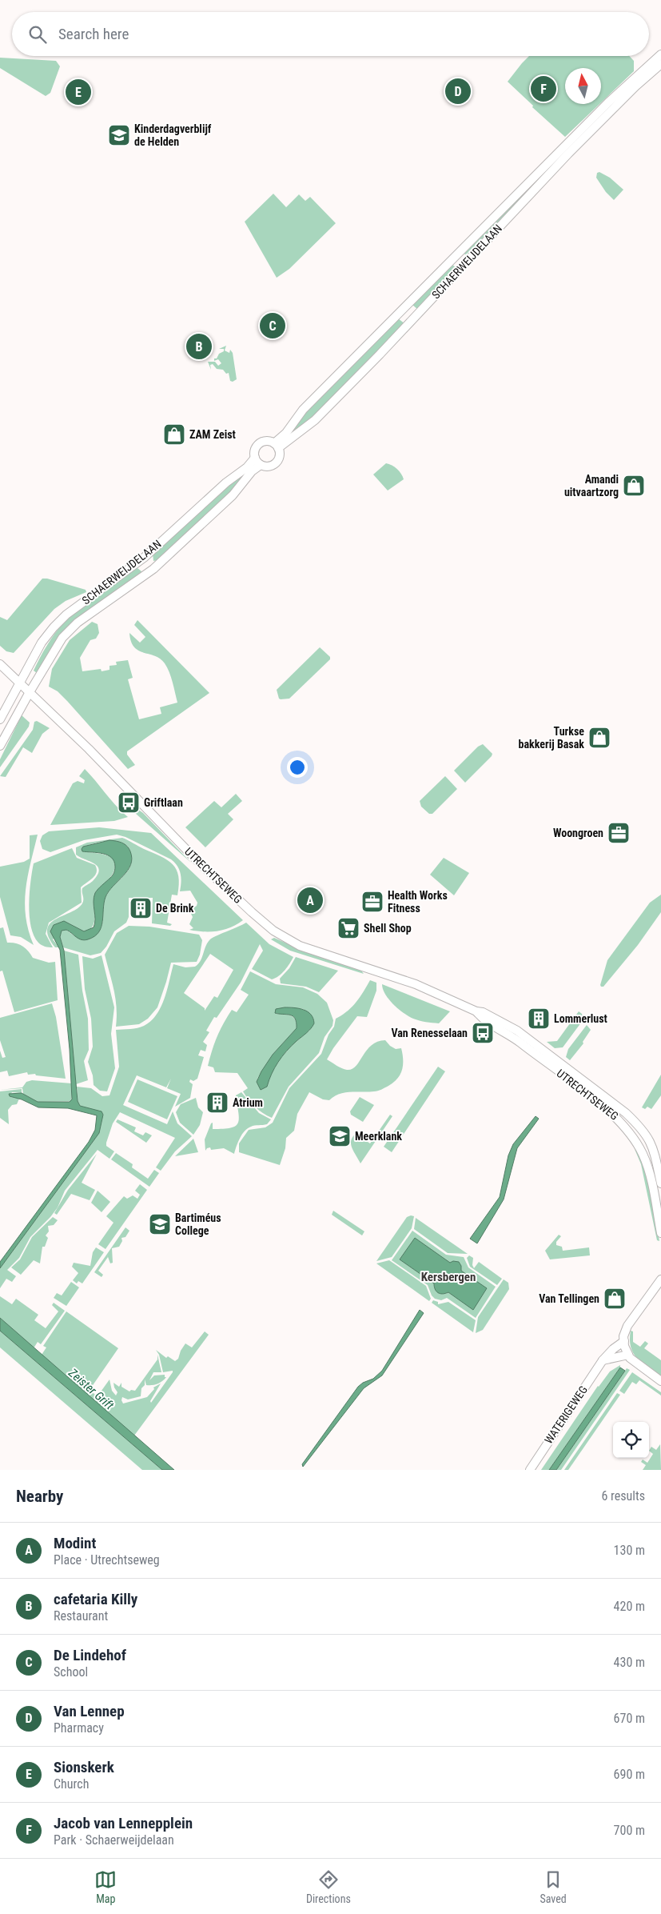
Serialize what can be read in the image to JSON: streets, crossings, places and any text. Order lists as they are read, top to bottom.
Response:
{
  "streets": {
    "street": ["SCHAERWEIJDELAAN", "UTRECHTSEWEG", "WATERIGEWEG"]
  },
  "crossings": [
    ["SCHAERWEIJDELAAN", "UTRECHTSEWEG"]
  ],
  "districts": ["Kersbergen"],
  "water": ["Zeister Grift"],
  "places": {
    "school or university": ["Kinderdagverblijf de Helden", "Meerklank", "Bartiméus College"],
    "shop": [
      "ZAM Zeist",
      "Amandi uitvaartzorg",
      "Turkse bakkerij Basak",
      "Van Tellingen"
    ],
    "bus stop": ["Griftlaan", "Van Renesselaan"],
    "office": ["Woongroen", "Health Works Fitness"],
    "building": ["De Brink", "Lommerlust", "Atrium"],
    "supermarket": ["Shell Shop"]
  },
  "north": "top",
  "page": {
    "search": "Search here",
    "pins": [
      "F",
      "D",
      "E",
      "C",
      "B",
      "A"
    ],
    "heading": ["Nearby", "6 results"],
    "list": [
      {
        "mark": "A",
        "name": "Modint",
        "note": "Place · Utrechtseweg",
        "value": "130 m"
      },
      {
        "mark": "B",
        "name": "cafetaria Killy",
        "note": "Restaurant",
        "value": "420 m"
      },
      {
        "mark": "C",
        "name": "De Lindehof",
        "note": "School",
        "value": "430 m"
      },
      {
        "mark": "D",
        "name": "Van Lennep",
        "note": "Pharmacy",
        "value": "670 m"
      },
      {
        "mark": "E",
        "name": "Sionskerk",
        "note": "Church",
        "value": "690 m"
      },
      {
        "mark": "F",
        "name": "Jacob van Lennepplein",
        "note": "Park · Schaerweijdelaan",
        "value": "700 m"
      }
    ],
    "nav": ["Map", "Directions", "Saved"]
  }
}
